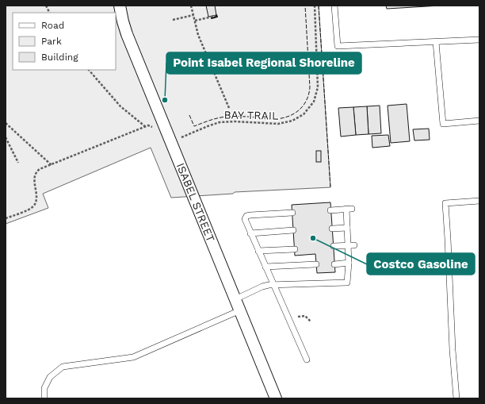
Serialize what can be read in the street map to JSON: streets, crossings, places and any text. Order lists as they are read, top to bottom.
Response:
{
  "streets": {
    "street": ["ISABEL STREET"],
    "path": ["BAY TRAIL"]
  },
  "places": ["Point Isabel Regional Shoreline", "Costco Gasoline"],
  "legend": ["Road", "Park", "Building"]
}
